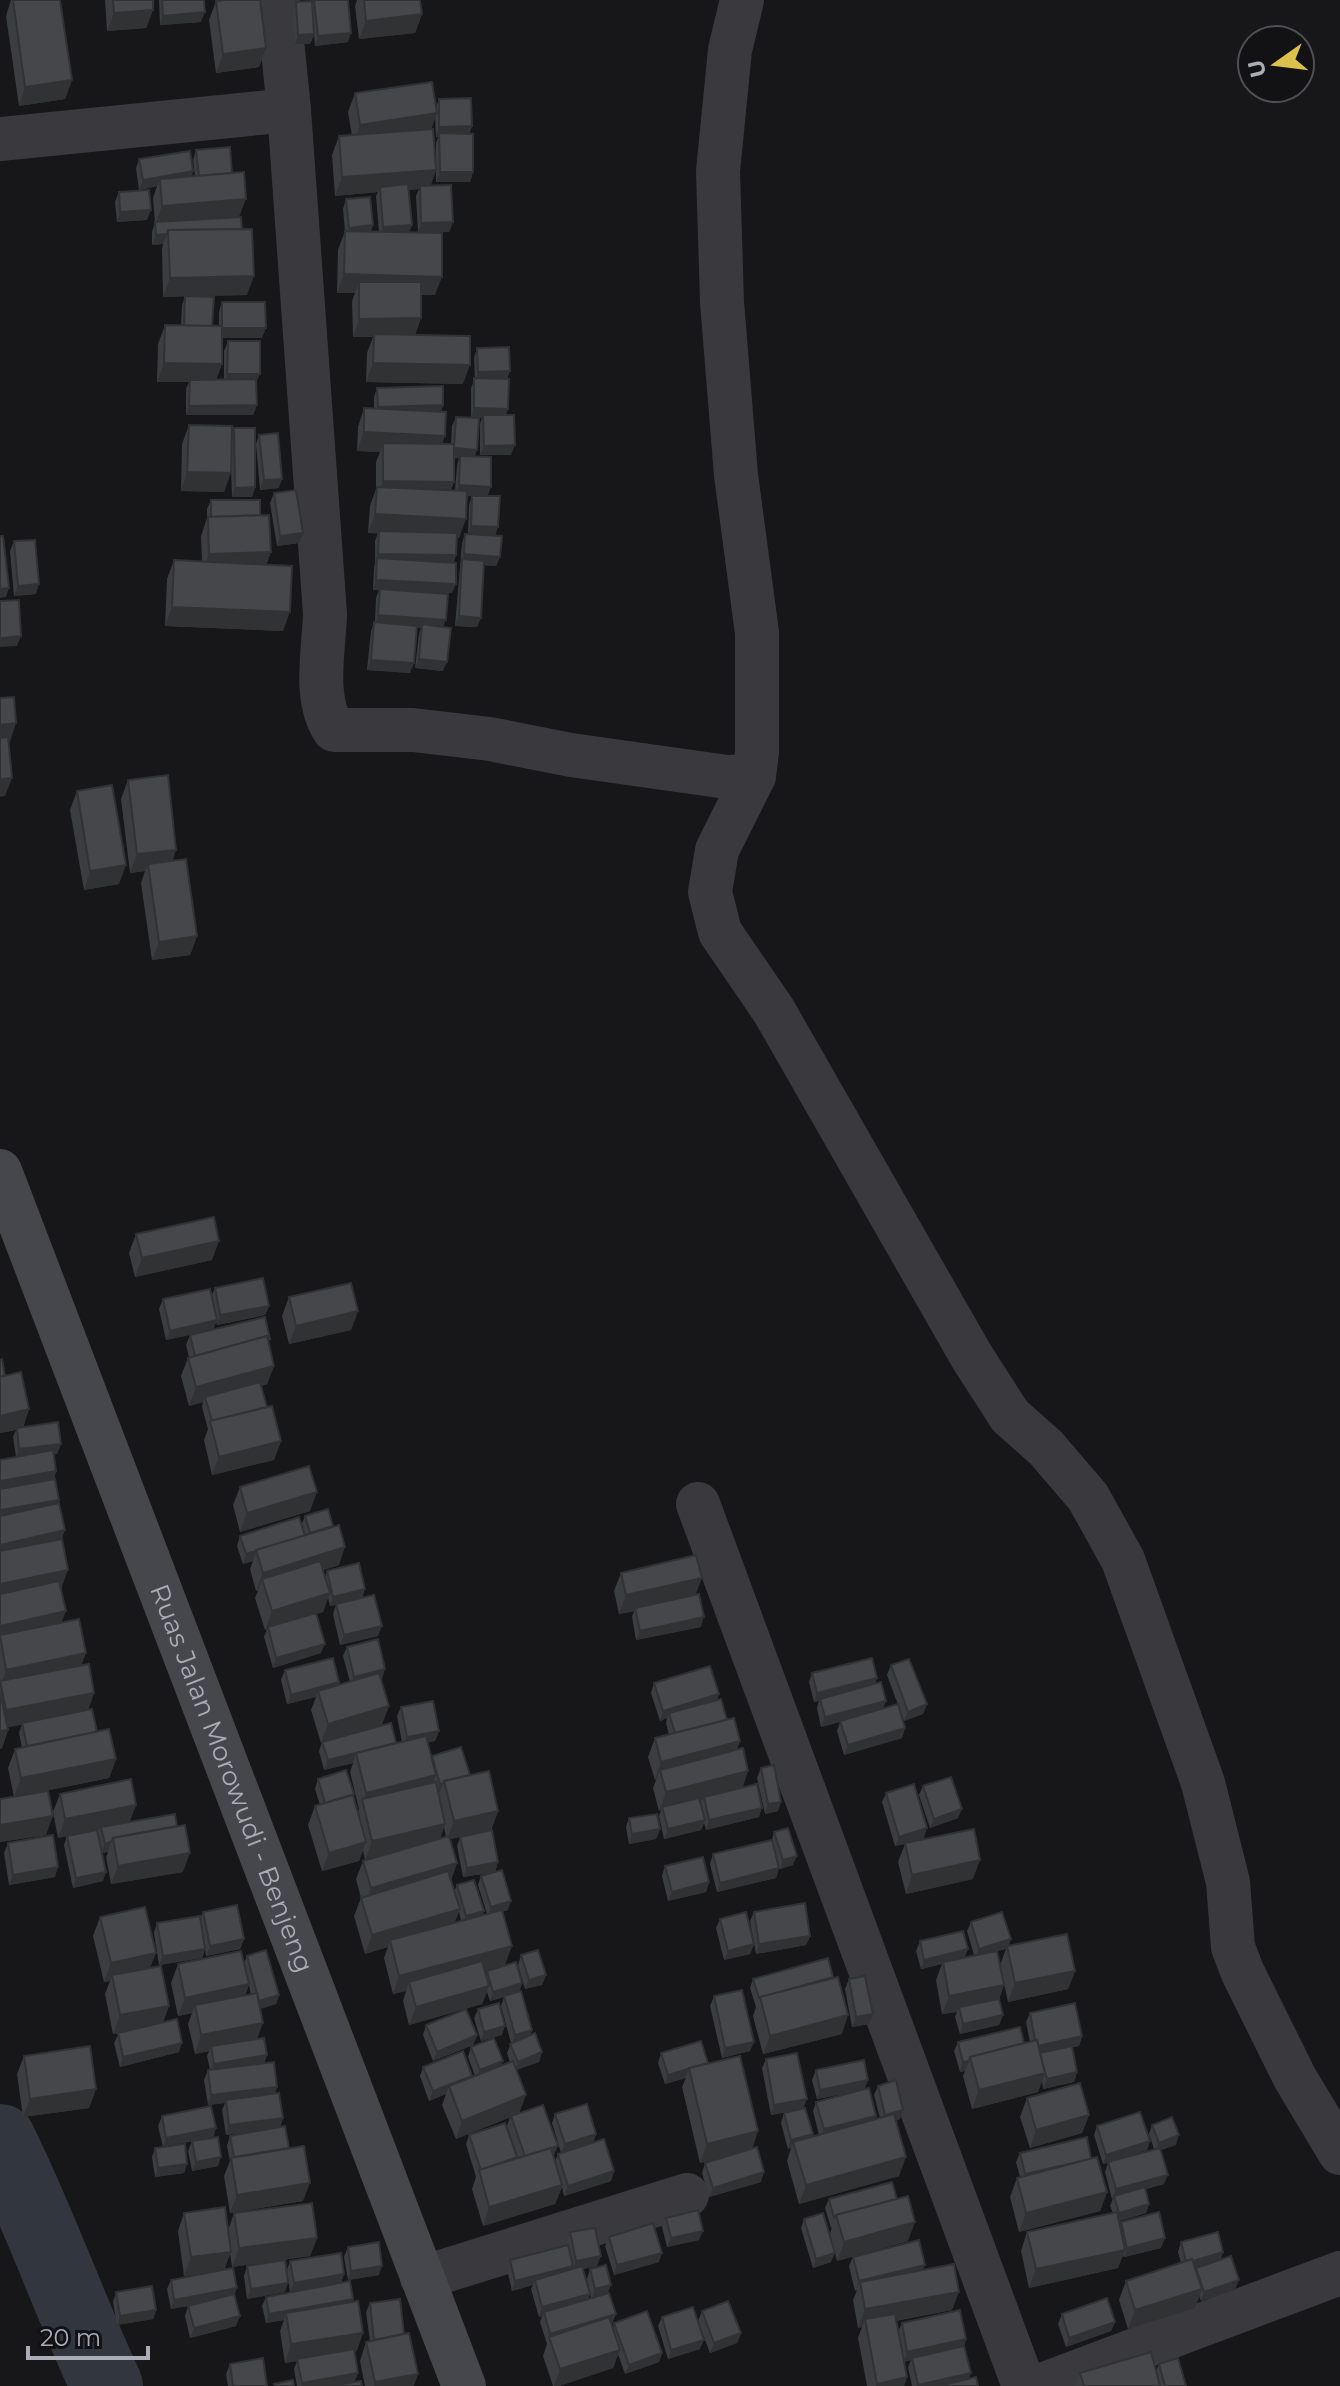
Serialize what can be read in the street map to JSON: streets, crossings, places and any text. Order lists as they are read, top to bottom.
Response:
{
  "streets": {
    "main road": ["Ruas Jalan Morowudi - Benjeng"]
  },
  "scale_bar": "20 m",
  "north": "left"
}
